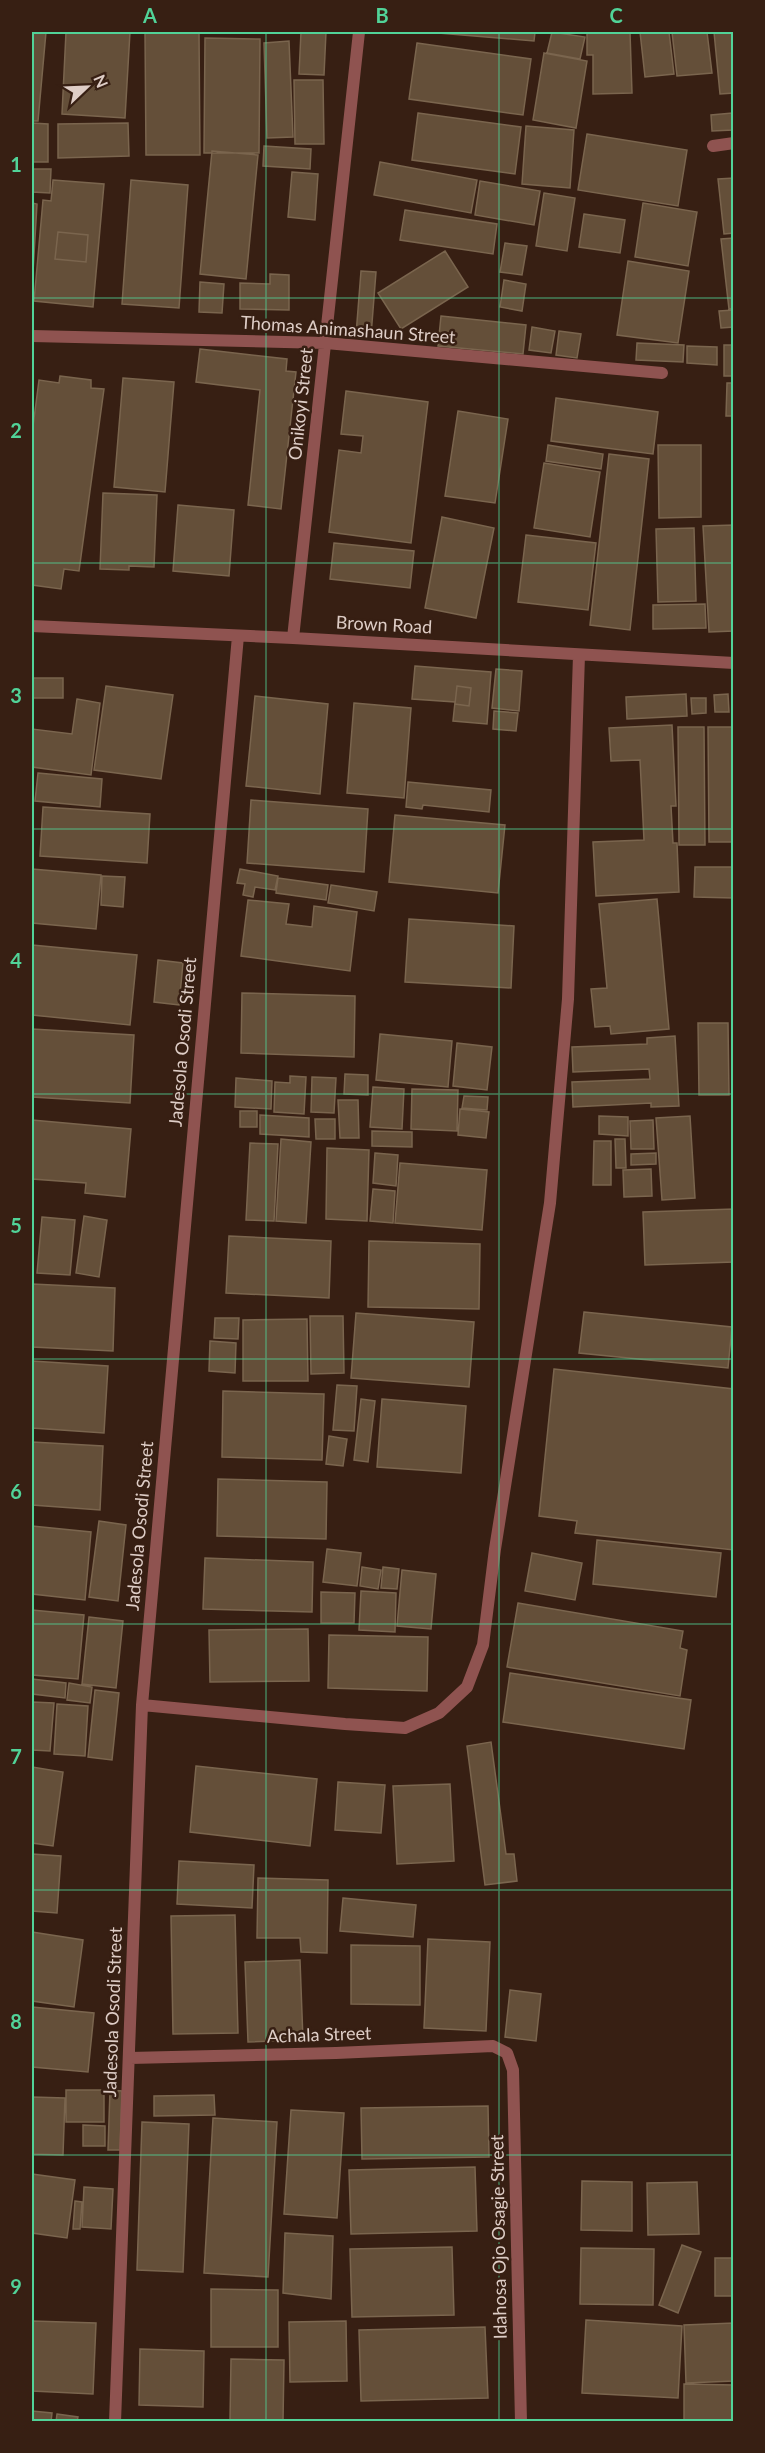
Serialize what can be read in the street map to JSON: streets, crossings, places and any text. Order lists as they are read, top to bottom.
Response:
{
  "streets": {
    "street": [
      "Thomas Animashaun Street",
      "Onikoyi Street",
      "Brown Road",
      "Jadesola Osodi Street",
      "Achala Street",
      "Idahosa Ojo Osagie Street"
    ]
  },
  "crossings": [
    ["Thomas Animashaun Street", "Onikoyi Street"],
    ["Onikoyi Street", "Brown Road"],
    ["Brown Road", "Jadesola Osodi Street"],
    ["Jadesola Osodi Street", "Achala Street"],
    ["Achala Street", "Idahosa Ojo Osagie Street"]
  ],
  "north": "top right",
  "grid": {
    "columns": ["A", "B", "C"],
    "rows": [
      "1",
      "2",
      "3",
      "4",
      "5",
      "6",
      "7",
      "8",
      "9"
    ]
  }
}
